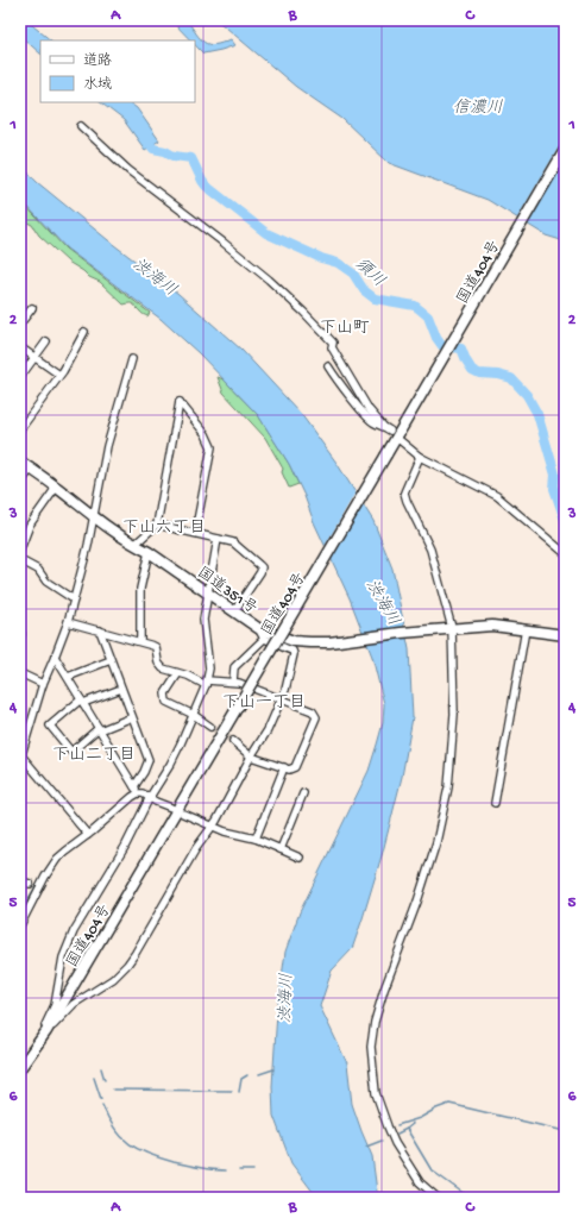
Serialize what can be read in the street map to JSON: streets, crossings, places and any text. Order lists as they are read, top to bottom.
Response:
{
  "streets": {
    "highway": ["国道404号", "国道351号"]
  },
  "districts": [
    "下山町",
    "下山六丁目",
    "下山一丁目",
    "下山二丁目"
  ],
  "water": ["信濃川", "須川", "渋海川"],
  "legend": ["道路", "水域"],
  "grid": {
    "columns": ["A", "B", "C"],
    "rows": [
      "1",
      "2",
      "3",
      "4",
      "5",
      "6"
    ]
  }
}
